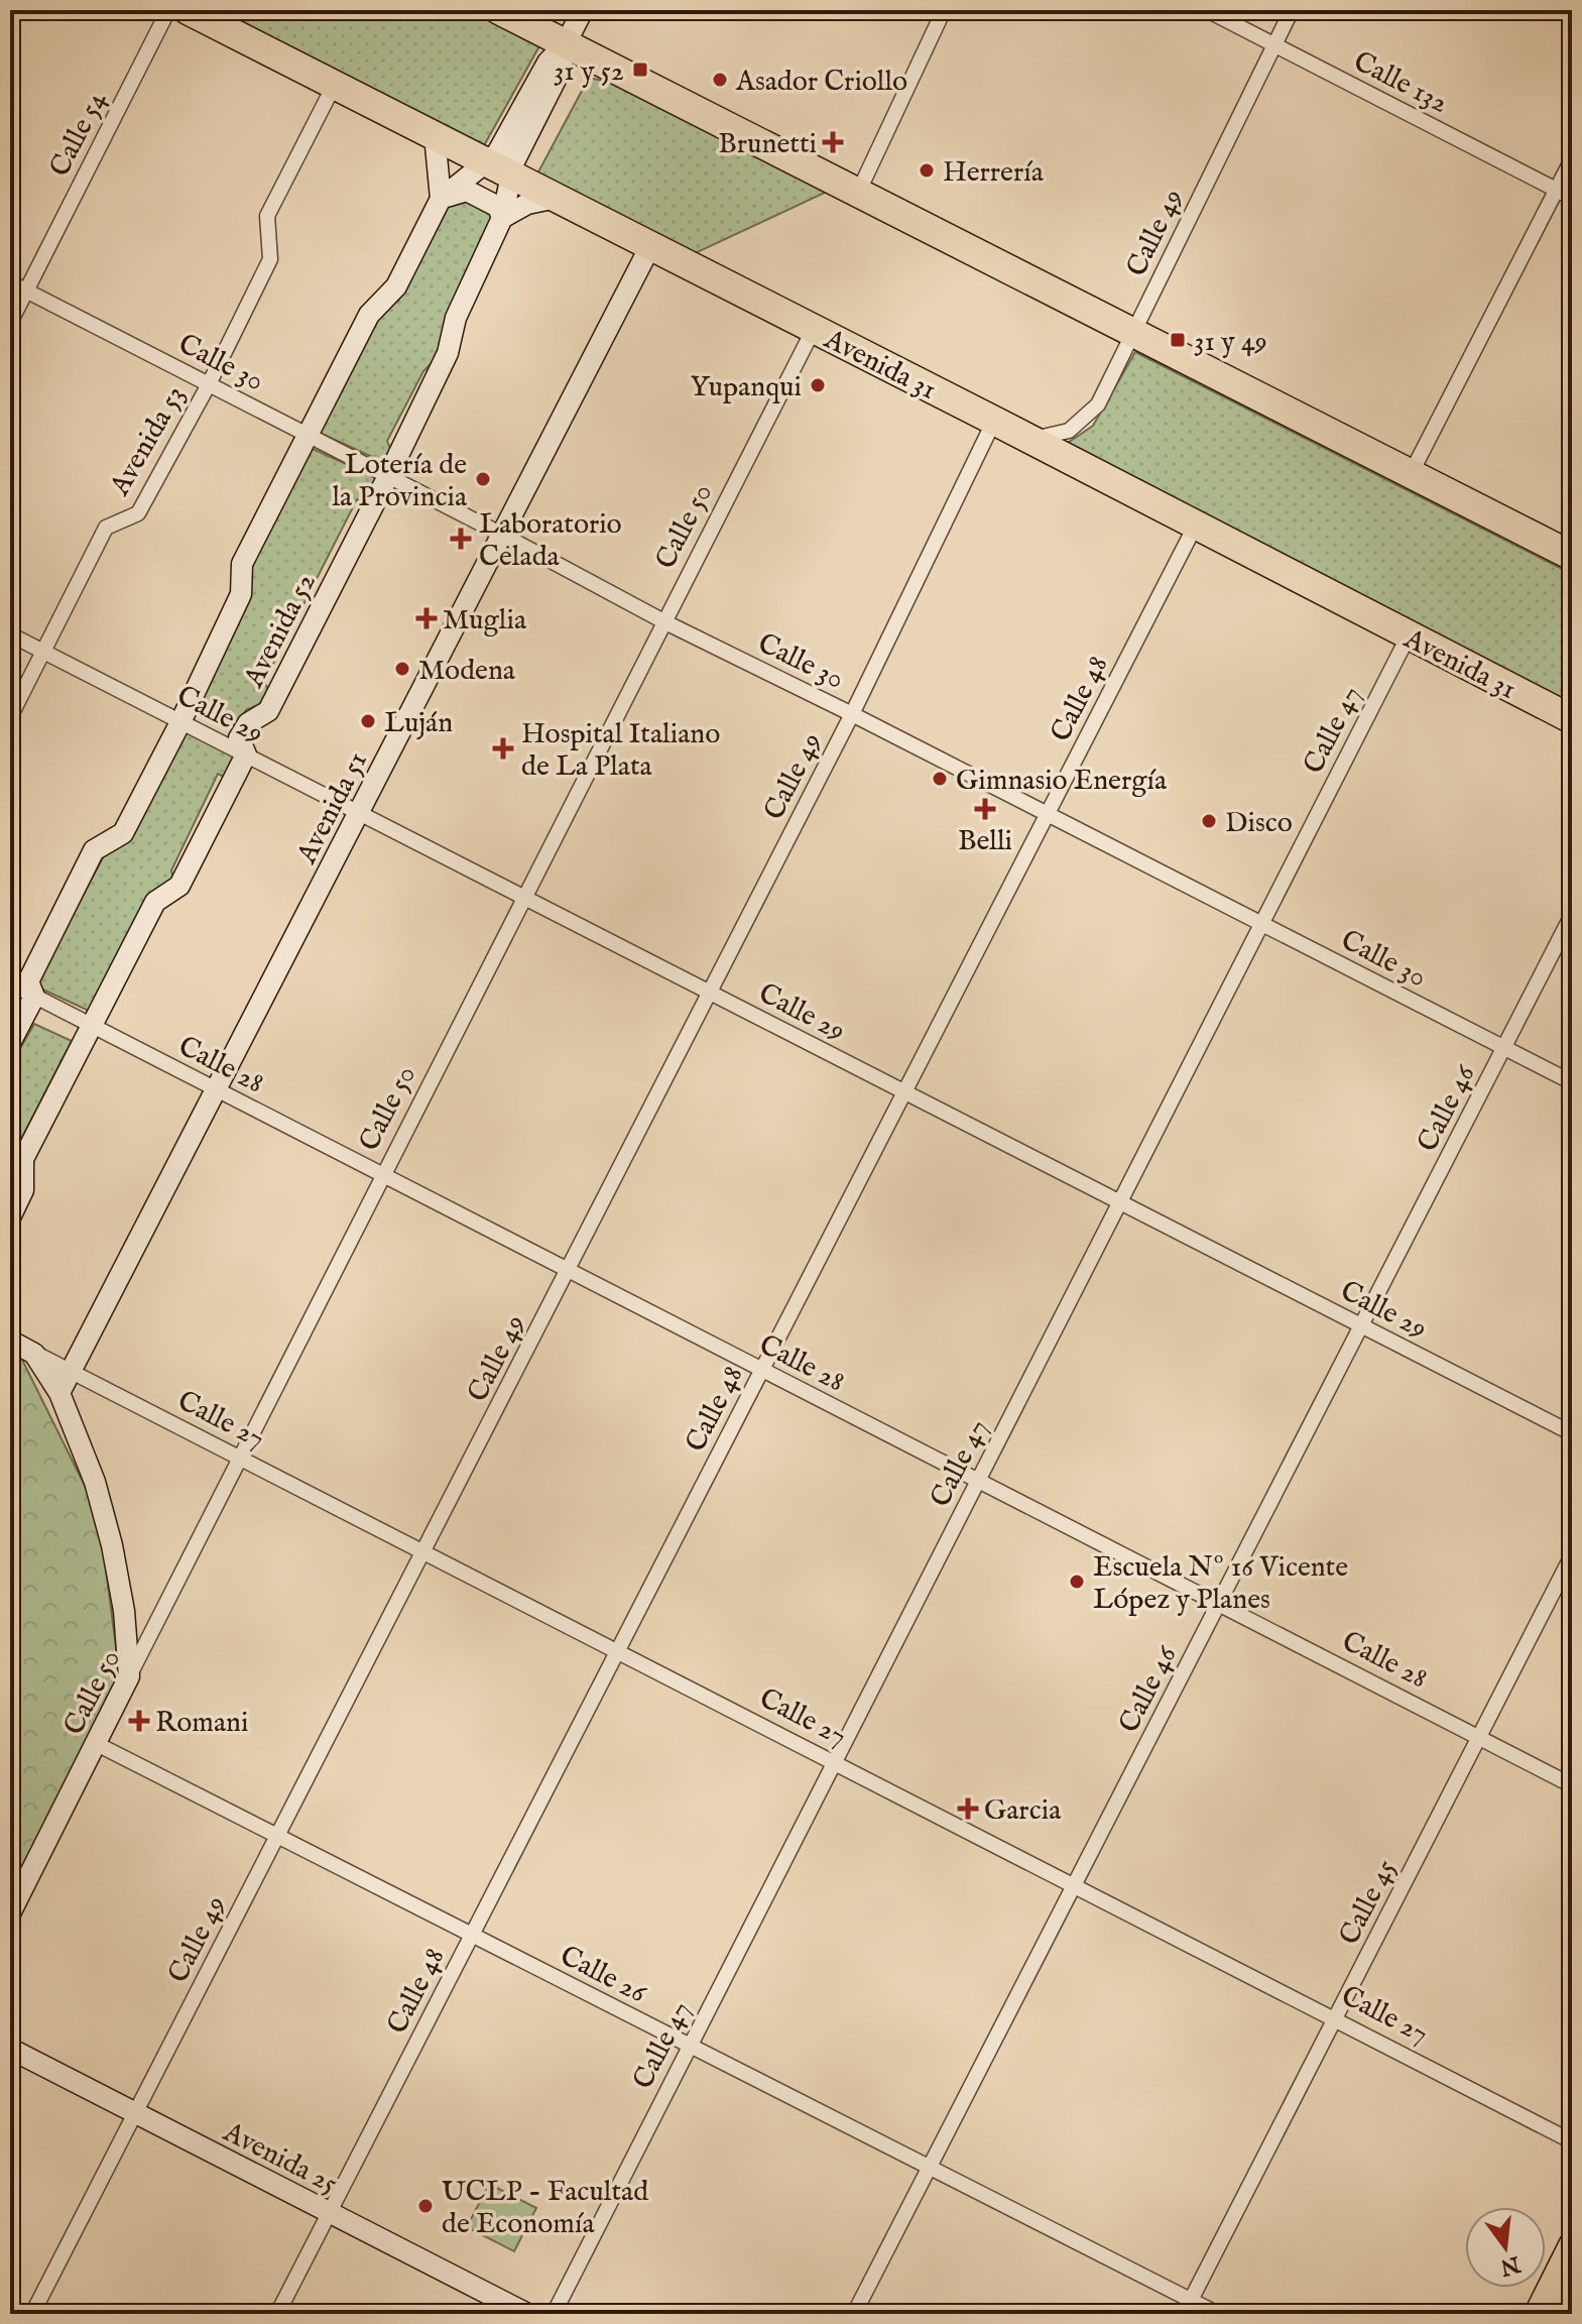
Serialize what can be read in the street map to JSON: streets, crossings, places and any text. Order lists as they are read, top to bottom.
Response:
{
  "streets": {
    "highway": ["Avenida 31"],
    "street": [
      "Calle 132",
      "Calle 54",
      "Calle 49",
      "Calle 30",
      "Avenida 53",
      "Calle 50",
      "Avenida 52",
      "Calle 48",
      "Calle 29",
      "Calle 47",
      "Avenida 51",
      "Calle 28",
      "Calle 46",
      "Calle 27",
      "Calle 45",
      "Calle 26",
      "Avenida 25"
    ]
  },
  "crossings": [
    ["Calle 132", "Calle 49"],
    ["Calle 54", "Calle 30"],
    ["Calle 49", "Calle 30"],
    ["Calle 49", "Avenida 31"],
    ["Calle 49", "Calle 29"],
    ["Calle 49", "Calle 28"],
    ["Calle 49", "Calle 27"],
    ["Calle 49", "Calle 26"],
    ["Calle 49", "Avenida 25"],
    ["Calle 30", "Avenida 53"],
    ["Calle 30", "Calle 50"],
    ["Calle 30", "Avenida 52"],
    ["Calle 30", "Calle 48"],
    ["Calle 30", "Calle 47"],
    ["Calle 30", "Avenida 51"],
    ["Calle 30", "Calle 46"],
    ["Avenida 31", "Avenida 53"],
    ["Avenida 31", "Calle 50"],
    ["Avenida 31", "Avenida 52"],
    ["Avenida 31", "Calle 48"],
    ["Avenida 31", "Calle 47"],
    ["Avenida 31", "Avenida 51"],
    ["Avenida 53", "Calle 29"],
    ["Calle 50", "Calle 29"],
    ["Calle 50", "Calle 28"],
    ["Calle 50", "Calle 27"],
    ["Calle 50", "Calle 26"],
    ["Avenida 52", "Calle 29"],
    ["Avenida 52", "Calle 28"],
    ["Calle 48", "Calle 29"],
    ["Calle 48", "Calle 28"],
    ["Calle 48", "Calle 27"],
    ["Calle 48", "Calle 26"],
    ["Calle 48", "Avenida 25"],
    ["Calle 29", "Calle 47"],
    ["Calle 29", "Avenida 51"],
    ["Calle 29", "Calle 46"],
    ["Calle 47", "Calle 28"],
    ["Calle 47", "Calle 27"],
    ["Calle 47", "Calle 26"],
    ["Avenida 51", "Calle 28"],
    ["Avenida 51", "Calle 27"],
    ["Calle 28", "Calle 46"],
    ["Calle 28", "Calle 45"],
    ["Calle 46", "Calle 27"],
    ["Calle 46", "Calle 26"],
    ["Calle 27", "Calle 45"],
    ["Calle 45", "Calle 26"]
  ],
  "places": {
    "transit": ["31 y 52", "31 y 49"],
    "other": [
      "Asador Criollo",
      "Herrería",
      "Yupanqui",
      "Lotería de la Provincia",
      "Modena",
      "Luján",
      "Gimnasio Energía",
      "Disco",
      "Escuela Nº 16 Vicente López y Planes",
      "UCLP - Facultad de Economía"
    ],
    "health": [
      "Brunetti",
      "Laboratorio Celada",
      "Muglia",
      "Hospital Italiano de La Plata",
      "Belli",
      "Romani",
      "Garcia"
    ]
  },
  "north": "bottom"
}
